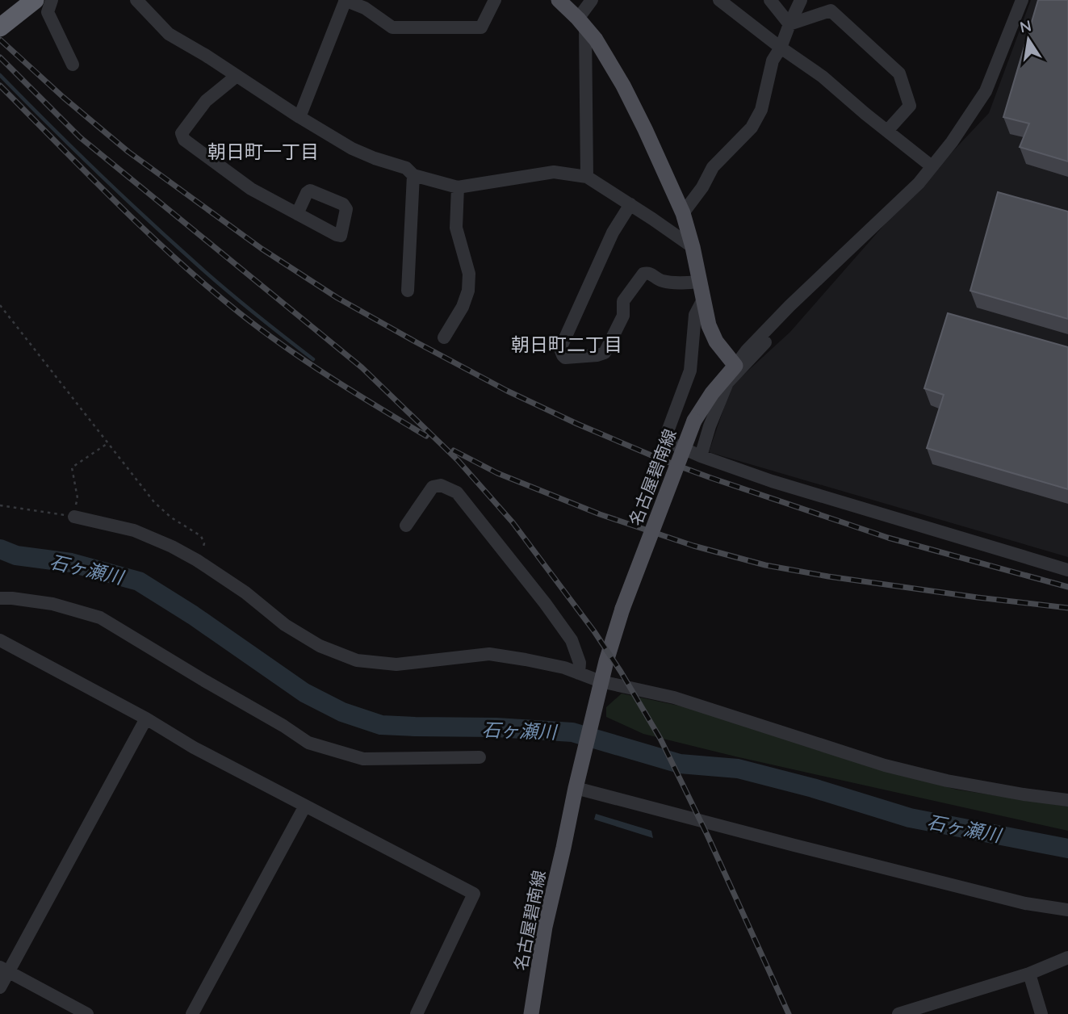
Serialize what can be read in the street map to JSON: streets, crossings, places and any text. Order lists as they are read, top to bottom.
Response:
{
  "streets": {
    "main road": ["名古屋碧南線"]
  },
  "districts": ["朝日町一丁目", "朝日町二丁目"],
  "water": ["石ヶ瀬川"],
  "north": "top"
}
